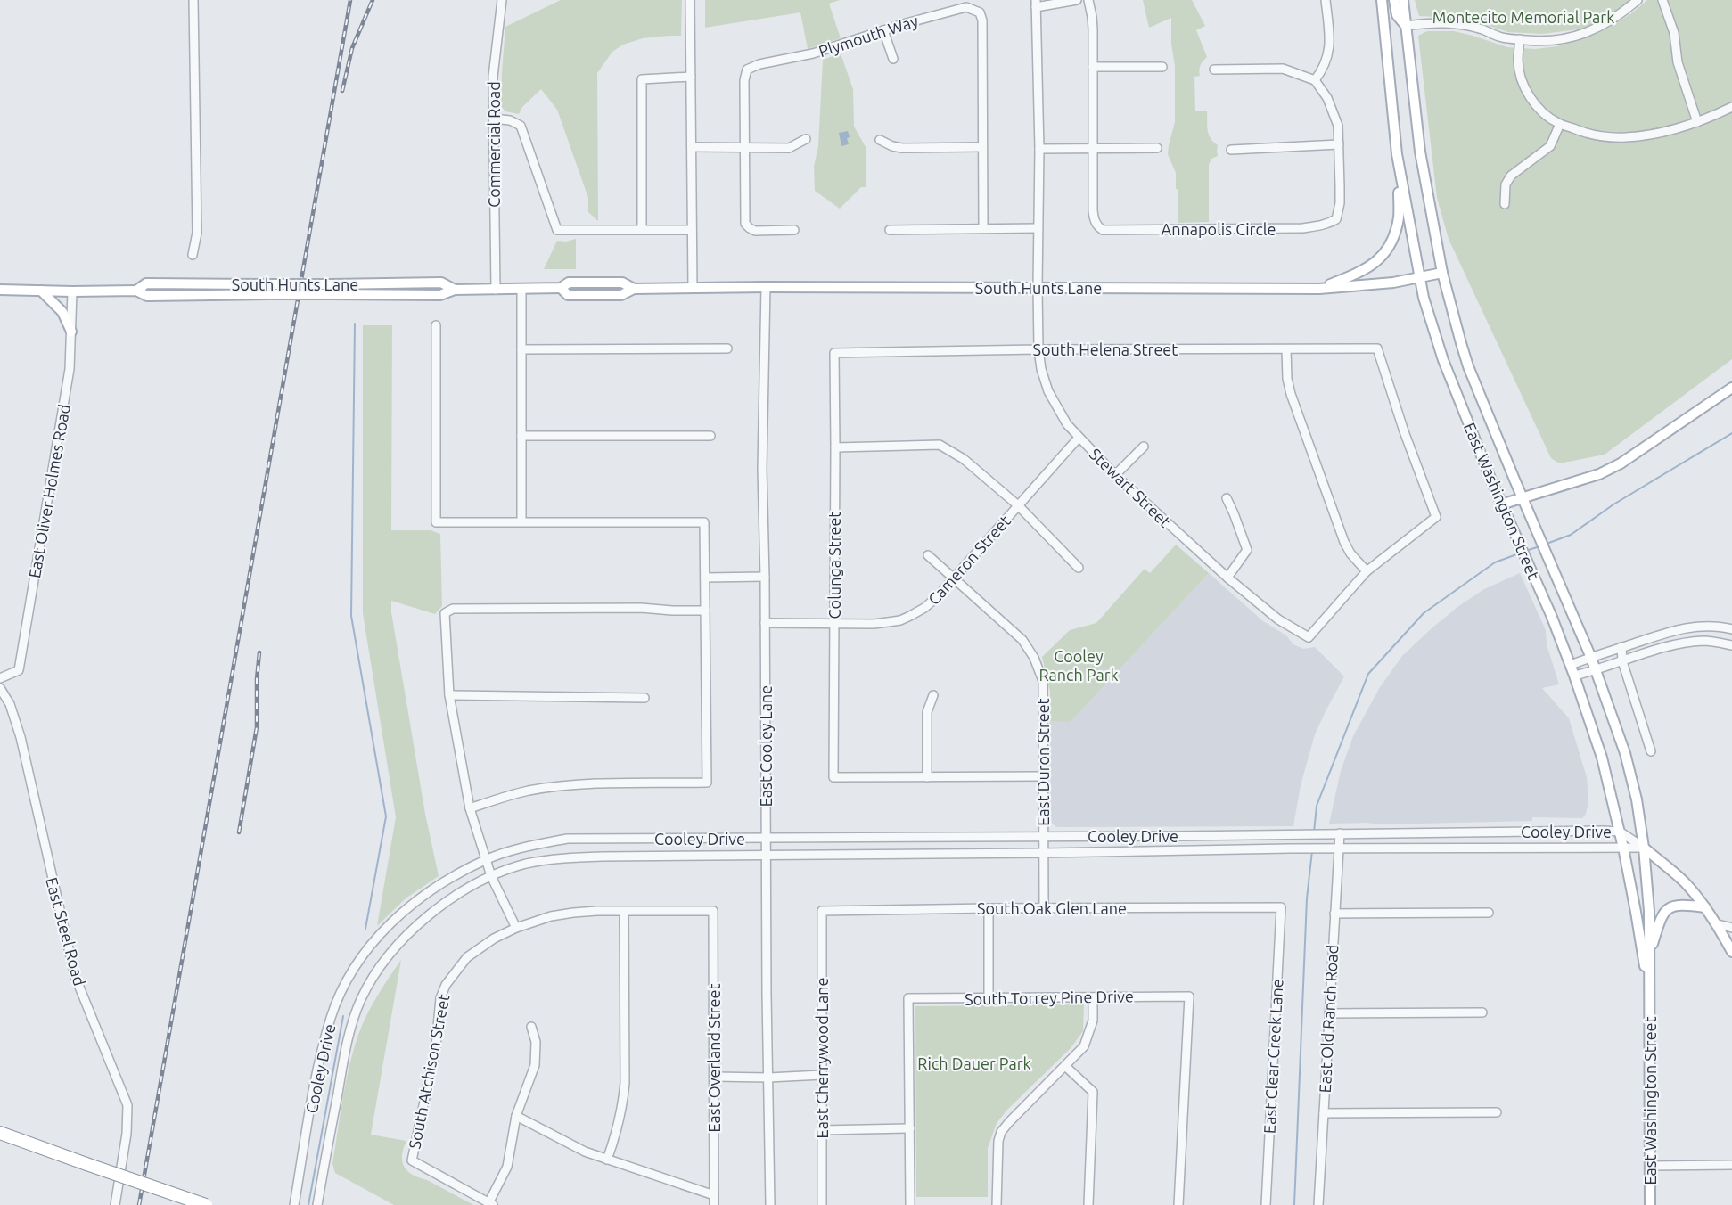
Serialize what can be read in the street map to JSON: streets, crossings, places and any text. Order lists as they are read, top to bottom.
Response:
{
  "streets": {
    "main road": ["South Hunts Lane", "East Washington Street"],
    "street": [
      "Plymouth Way",
      "Commercial Road",
      "Annapolis Circle",
      "South Helena Street",
      "Stewart Street",
      "East Oliver Holmes Road",
      "Cameron Street",
      "Colunga Street",
      "East Cooley Lane",
      "East Duron Street",
      "Cooley Drive",
      "South Oak Glen Lane",
      "East Steel Road",
      "South Torrey Pine Drive",
      "East Old Ranch Road",
      "East Clear Creek Lane",
      "East Overland Street",
      "East Cherrywood Lane",
      "South Atchison Street"
    ]
  },
  "crossings": [
    ["Commercial Road", "South Hunts Lane"],
    ["South Hunts Lane", "Stewart Street"],
    ["South Hunts Lane", "East Oliver Holmes Road"],
    ["South Hunts Lane", "East Washington Street"],
    ["South Hunts Lane", "East Cooley Lane"],
    ["South Helena Street", "Stewart Street"],
    ["South Helena Street", "Colunga Street"],
    ["Stewart Street", "Cameron Street"],
    ["East Washington Street", "Cooley Drive"],
    ["Cameron Street", "Colunga Street"],
    ["Cameron Street", "East Cooley Lane"],
    ["Cameron Street", "East Duron Street"],
    ["East Cooley Lane", "Cooley Drive"],
    ["East Duron Street", "Cooley Drive"],
    ["East Duron Street", "South Oak Glen Lane"],
    ["Cooley Drive", "East Old Ranch Road"],
    ["South Oak Glen Lane", "East Clear Creek Lane"],
    ["South Oak Glen Lane", "East Cherrywood Lane"],
    ["East Overland Street", "South Atchison Street"]
  ],
  "parks": ["Montecito Memorial Park", "Cooley Ranch Park", "Rich Dauer Park"]
}
